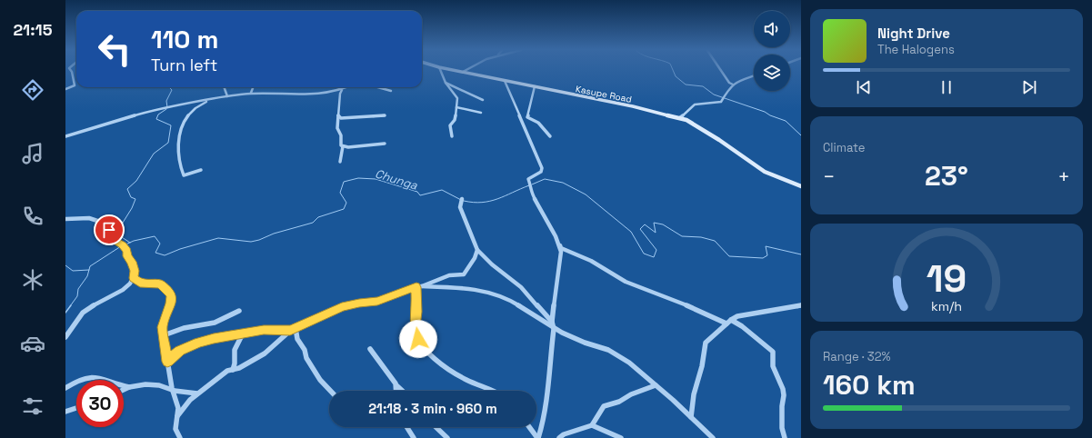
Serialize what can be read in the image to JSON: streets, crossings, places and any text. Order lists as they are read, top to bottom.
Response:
{
  "streets": {
    "street": ["Kasupe Road"]
  },
  "water": ["Chunga"],
  "page": {
    "tabs": "21:15",
    "turn": ["110 m", "Turn left"],
    "song": ["Night Drive", "The Halogens"],
    "tile": [
      "Climate",
      ["Range · 32%", "160 km"]
    ],
    "heat": ["−", "23°", "+"],
    "limit": "30",
    "trip": "21:18 · 3 min · 960 m",
    "gauge": ["19", "km/h"]
  }
}
